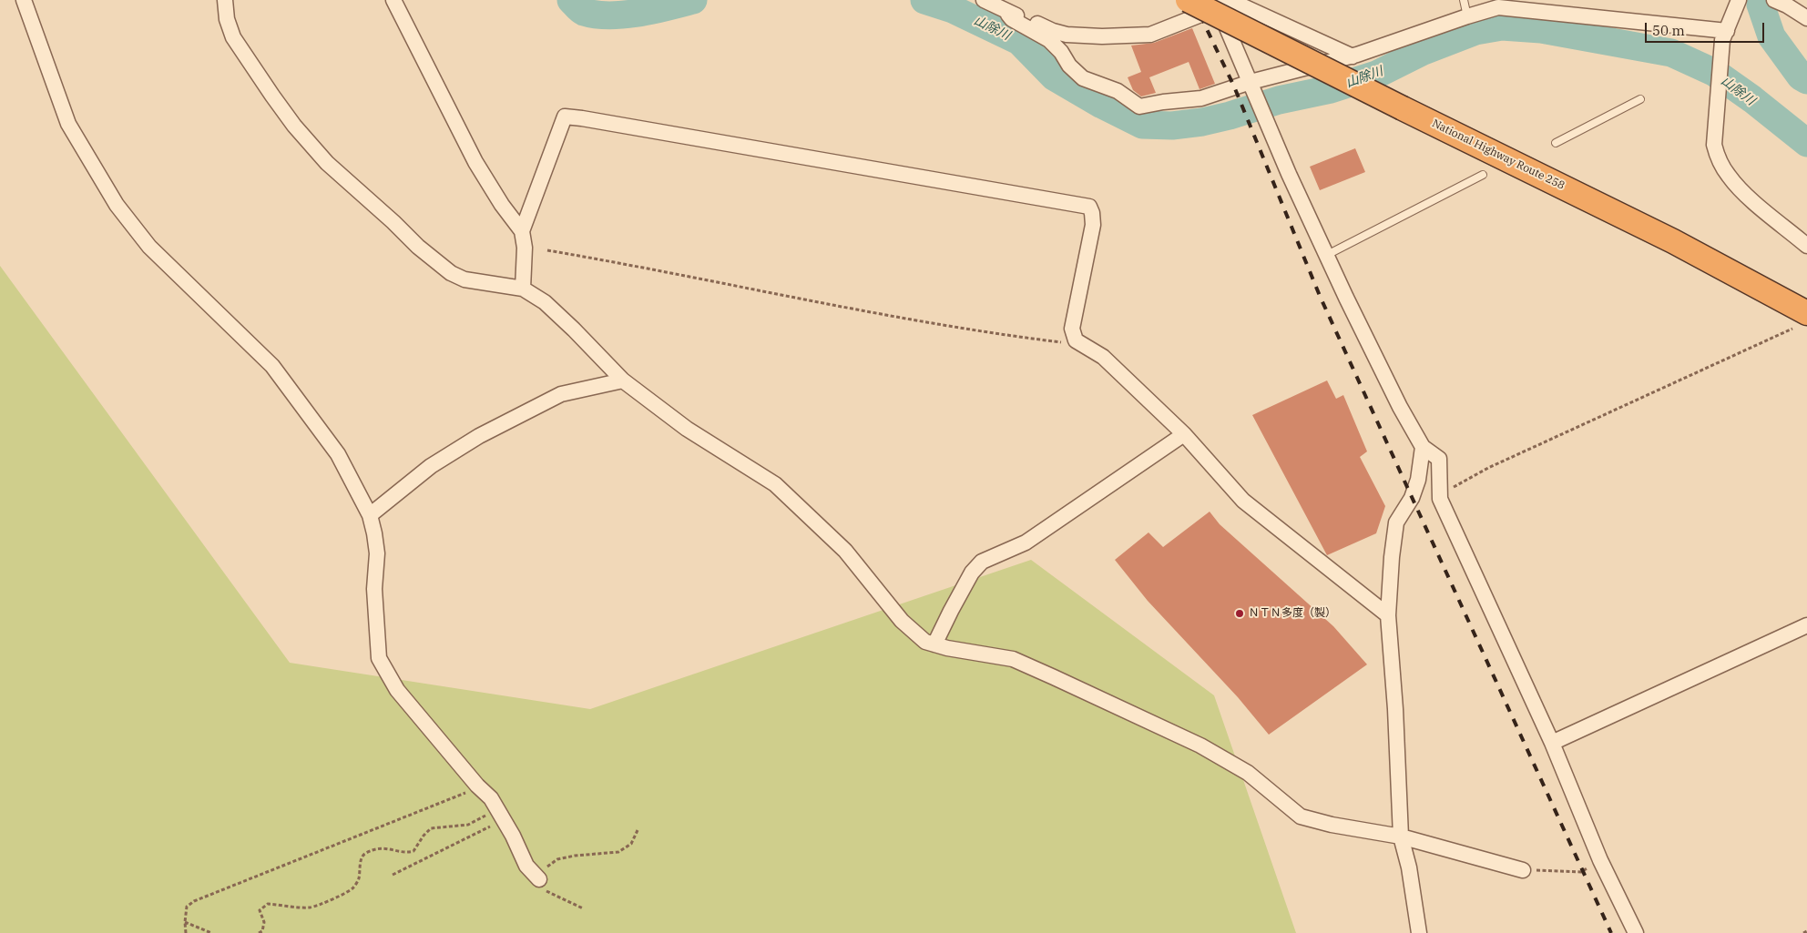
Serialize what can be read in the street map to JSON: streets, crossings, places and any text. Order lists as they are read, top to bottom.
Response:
{
  "streets": {
    "highway": ["National Highway Route 258"]
  },
  "water": ["山除川"],
  "places": ["ＮＴＮ多度（製）"],
  "scale_bar": "50 m"
}
